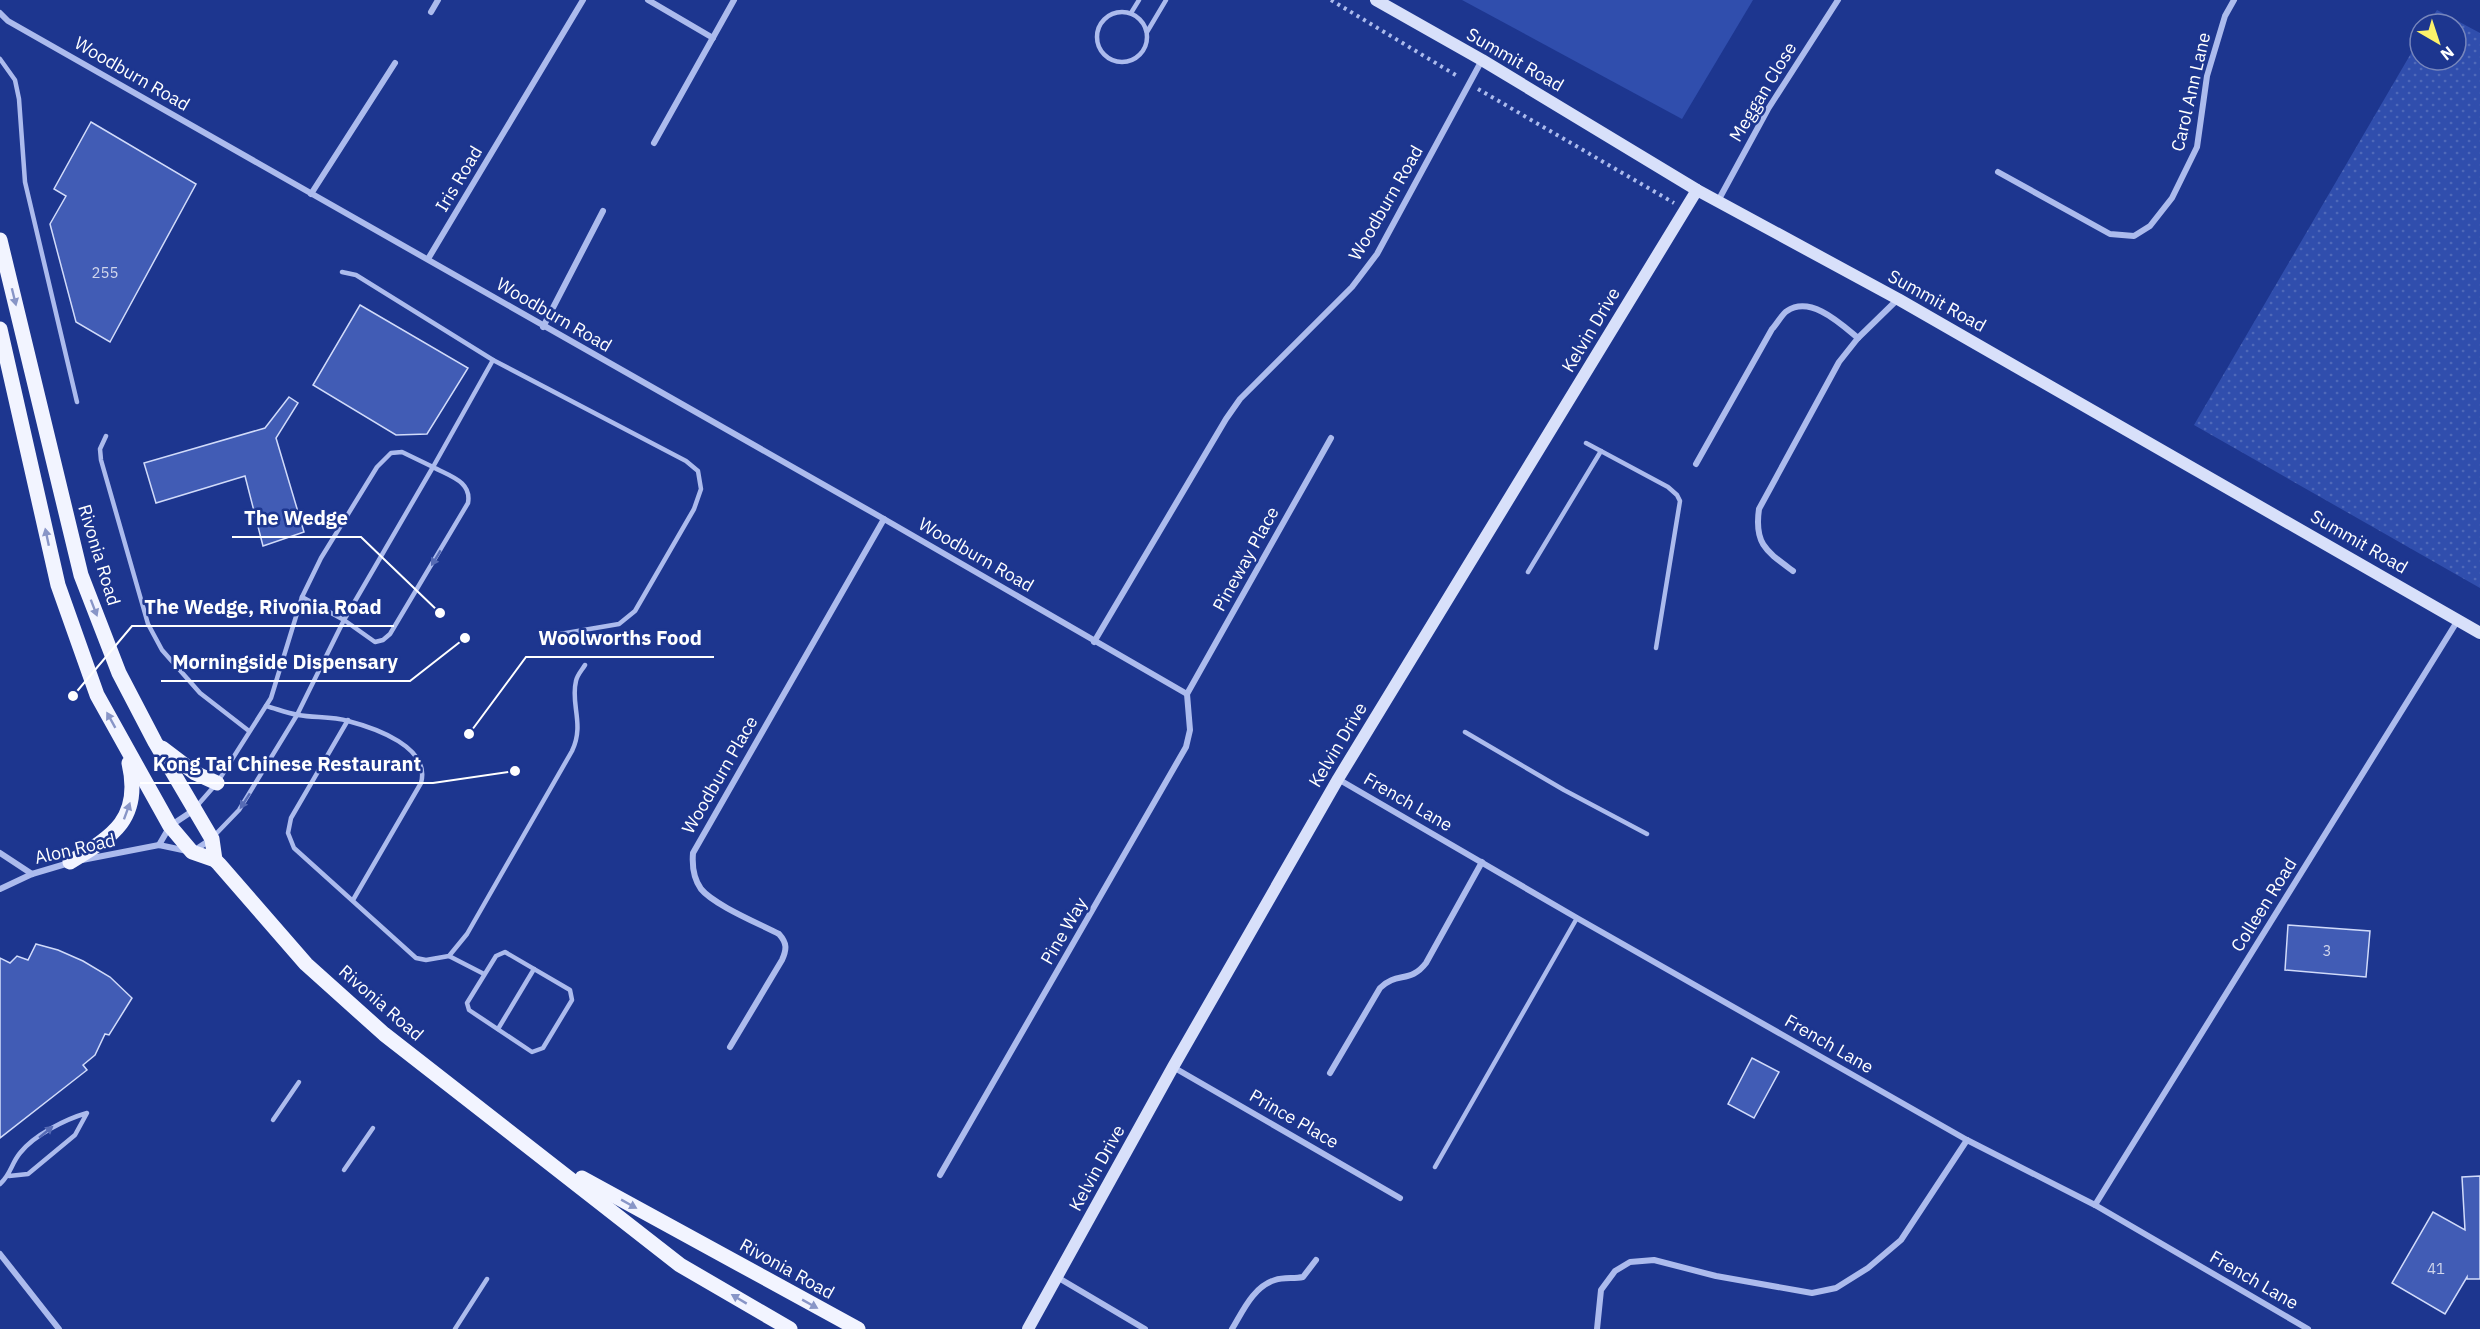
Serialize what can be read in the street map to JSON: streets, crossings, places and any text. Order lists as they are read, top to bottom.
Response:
{
  "streets": {
    "main road": ["Summit Road", "Kelvin Drive", "Rivonia Road"],
    "street": [
      "Woodburn Road",
      "Meggan Close",
      "Carol Ann Lane",
      "Iris Road",
      "Pineway Place",
      "Woodburn Place",
      "French Lane",
      "Alon Road",
      "Colleen Road",
      "Pine Way",
      "Prince Place"
    ]
  },
  "crossings": [
    ["Summit Road", "Woodburn Road"],
    ["Summit Road", "Meggan Close"],
    ["Summit Road", "Kelvin Drive"],
    ["Summit Road", "Colleen Road"],
    ["Woodburn Road", "Iris Road"],
    ["Woodburn Road", "Pineway Place"],
    ["Woodburn Road", "Woodburn Place"],
    ["Woodburn Road", "Pine Way"],
    ["Kelvin Drive", "French Lane"],
    ["Kelvin Drive", "Prince Place"],
    ["Rivonia Road", "Alon Road"],
    ["Pineway Place", "Pine Way"],
    ["French Lane", "Colleen Road"]
  ],
  "places": [
    "The Wedge",
    "Morningside Dispensary",
    "The Wedge, Rivonia Road",
    "Woolworths Food",
    "Kong Tai Chinese Restaurant"
  ],
  "house_numbers": ["255", "3", "41"],
  "north": "bottom right"
}
